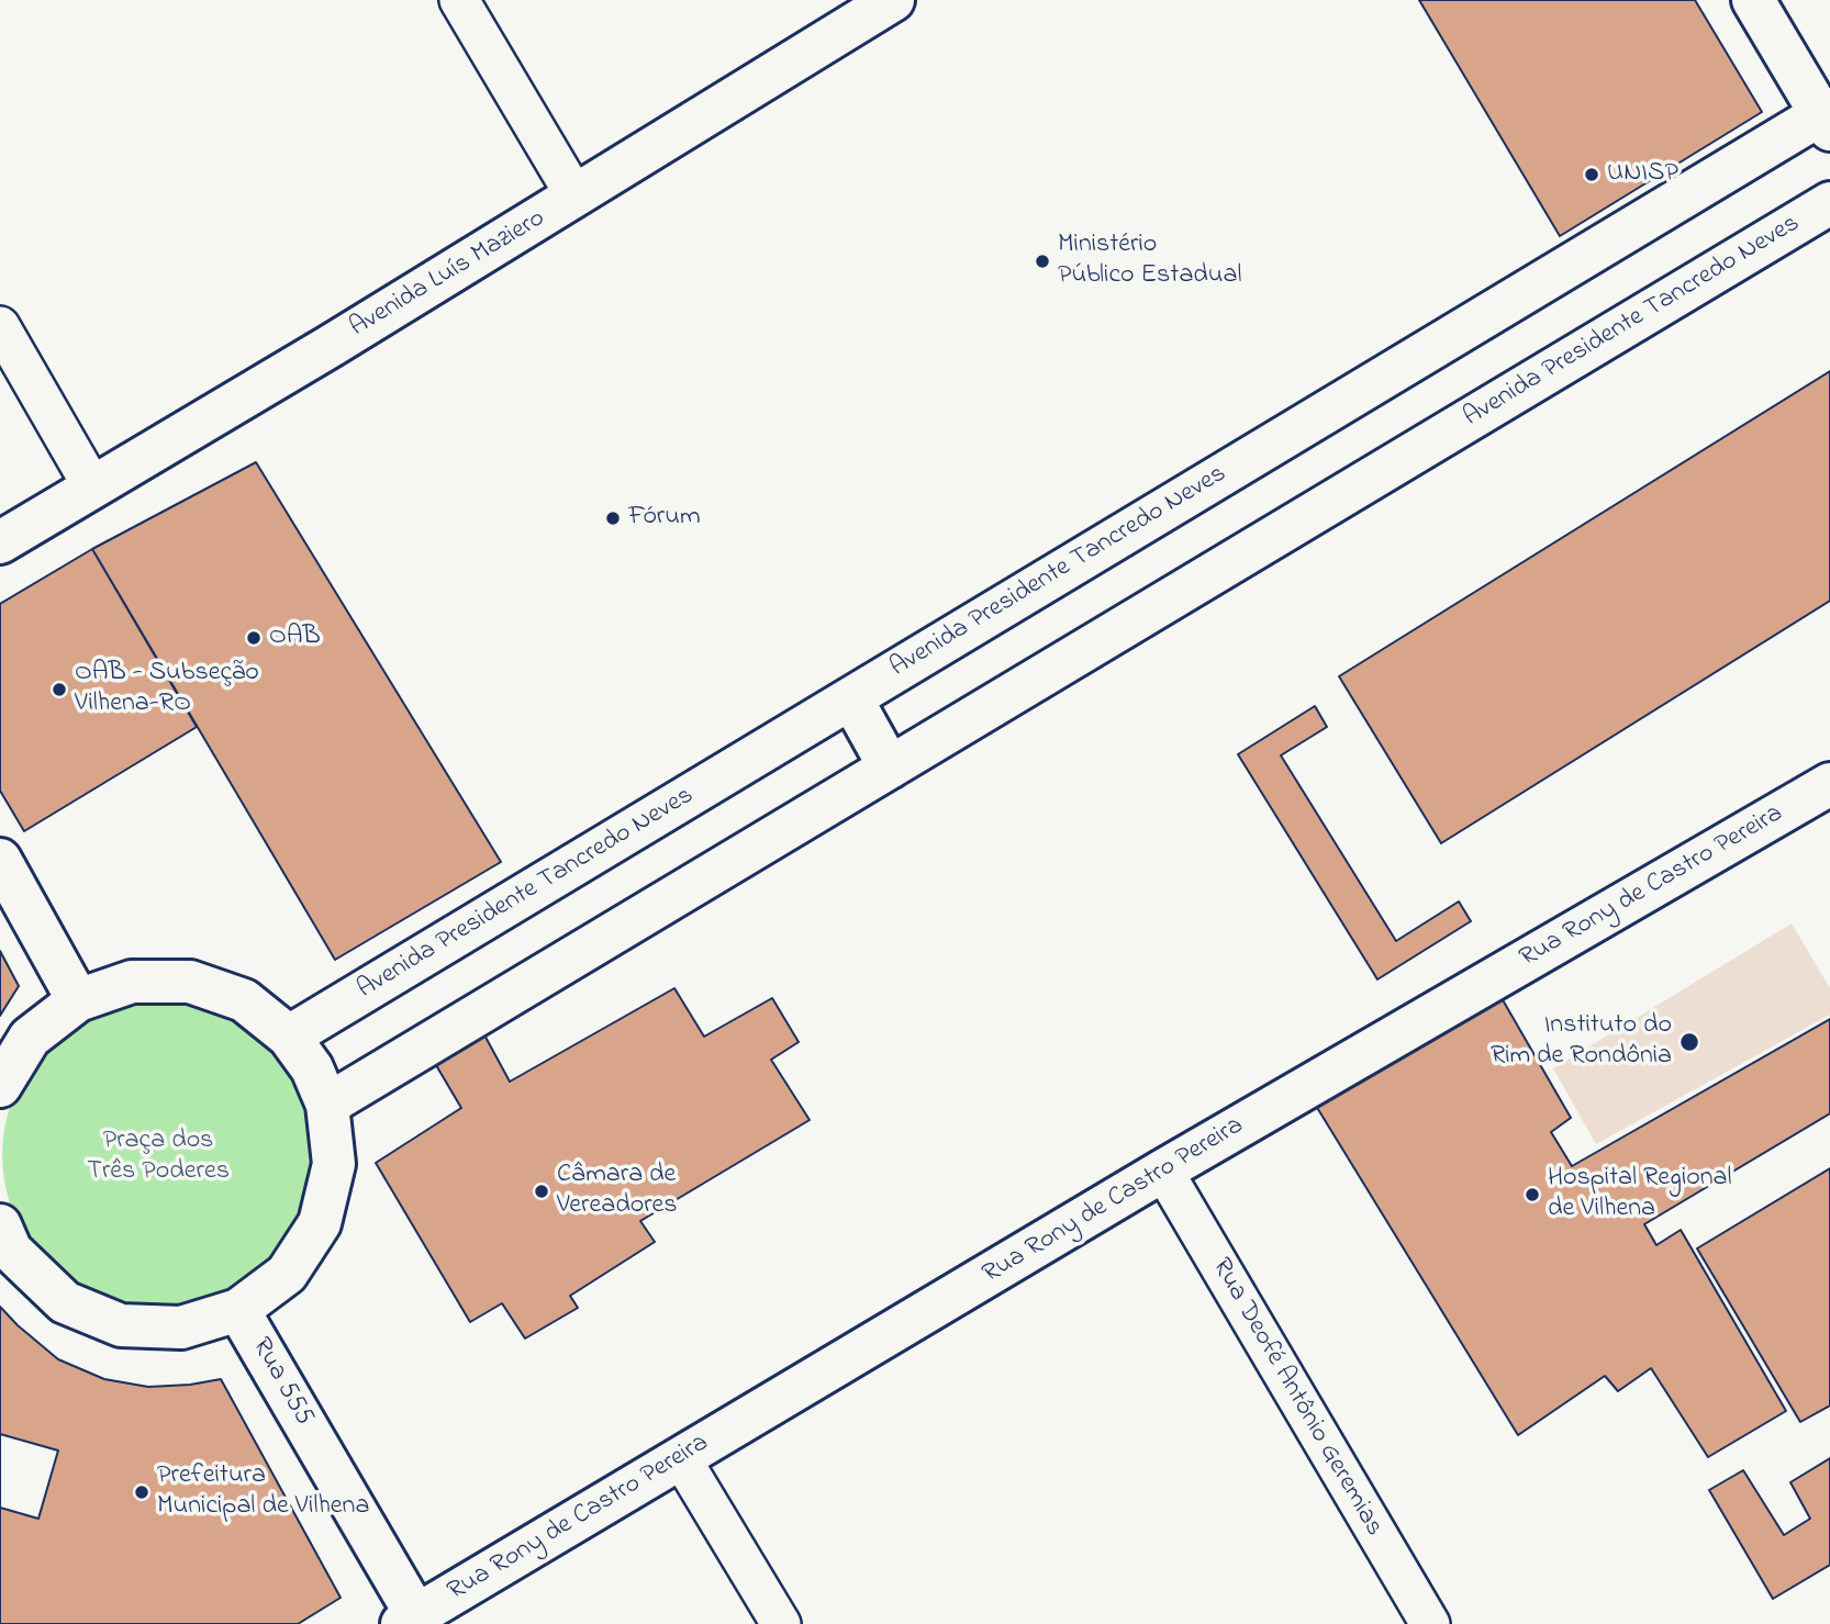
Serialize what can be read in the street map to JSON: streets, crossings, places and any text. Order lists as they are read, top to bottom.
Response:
{
  "streets": {
    "street": [
      "Avenida Luís Maziero",
      "Avenida Presidente Tancredo Neves",
      "Rua Rony de Castro Pereira",
      "Rua 555",
      "Rua Deofé Antônio Geremias"
    ]
  },
  "crossings": [
    ["Rua Rony de Castro Pereira", "Rua 555"],
    ["Rua Rony de Castro Pereira", "Rua Deofé Antônio Geremias"]
  ],
  "parks": ["Praça dos Três Poderes"],
  "places": [
    "UNISP",
    "Ministério Público Estadual",
    "Fórum",
    "OAB",
    "OAB - Subseção Vilhena-RO",
    "Instituto do Rim de Rondônia",
    "Câmara de Vereadores",
    "Hospital Regional de Vilhena",
    "Prefeitura Municipal de Vilhena"
  ]
}
